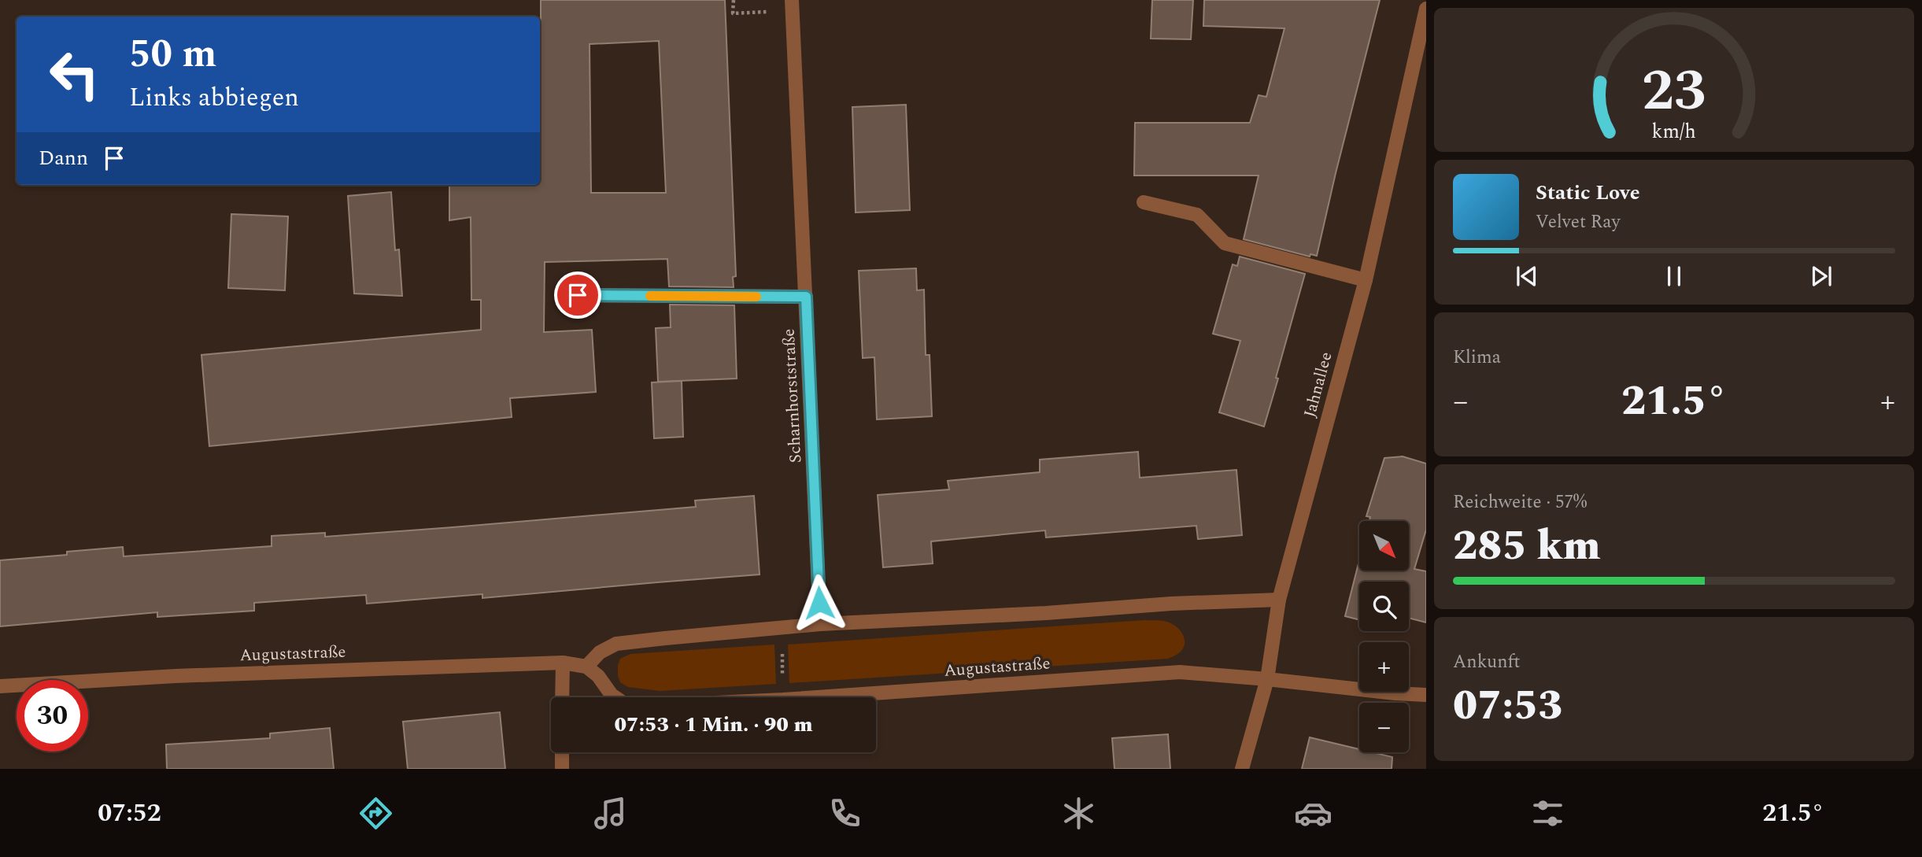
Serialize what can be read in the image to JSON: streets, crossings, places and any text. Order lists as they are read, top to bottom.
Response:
{
  "streets": {
    "street": ["Jahnallee", "Scharnhorststraße", "Augustastraße"]
  },
  "crossings": [
    ["Jahnallee", "Augustastraße"]
  ],
  "north": "bottom right",
  "page": {
    "turn": ["50 m", "Links abbiegen"],
    "then": "Dann",
    "song": ["Static Love", "Velvet Ray"],
    "tile": [
      "Klima",
      ["Reichweite · 57%", "285 km"],
      ["Ankunft", "07:53"]
    ],
    "heat": ["−", "21.5°", "+"],
    "map_buttons": ["+", "−"],
    "limit": "30",
    "trip": "07:53 · 1 Min. · 90 m",
    "tabs": ["07:52", "21.5°"],
    "gauge": ["23", "km/h"]
  }
}
